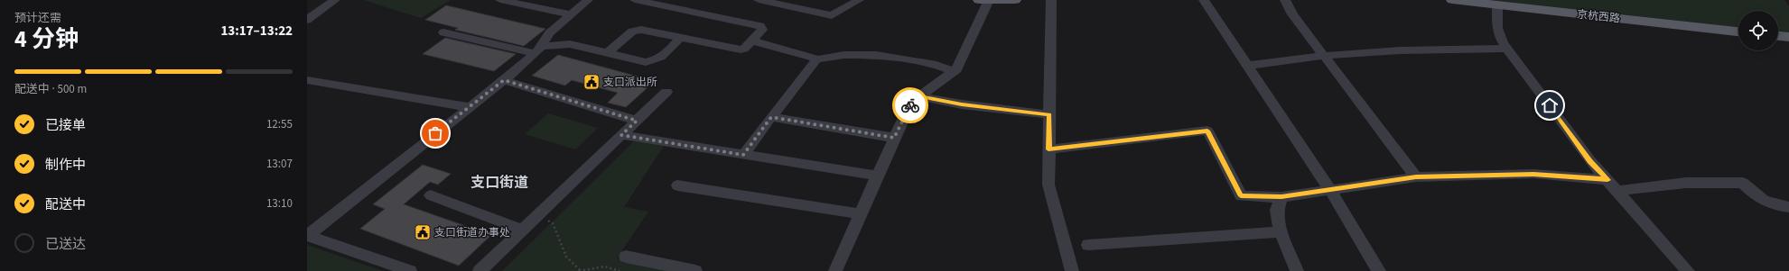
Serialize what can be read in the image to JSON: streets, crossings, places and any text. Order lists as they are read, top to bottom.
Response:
{
  "streets": {
    "main road": ["京杭西路"]
  },
  "districts": ["支口街道"],
  "places": {
    "public building": ["支口派出所", "支口街道办事处"]
  },
  "page": {
    "heading": ["4 分钟", "预计还需", "13:17–13:22"],
    "bar": "配送中 · 500 m",
    "list": [
      ["已接单", "12:55"],
      ["制作中", "13:07"],
      ["配送中", "13:10"],
      "已送达"
    ]
  }
}
